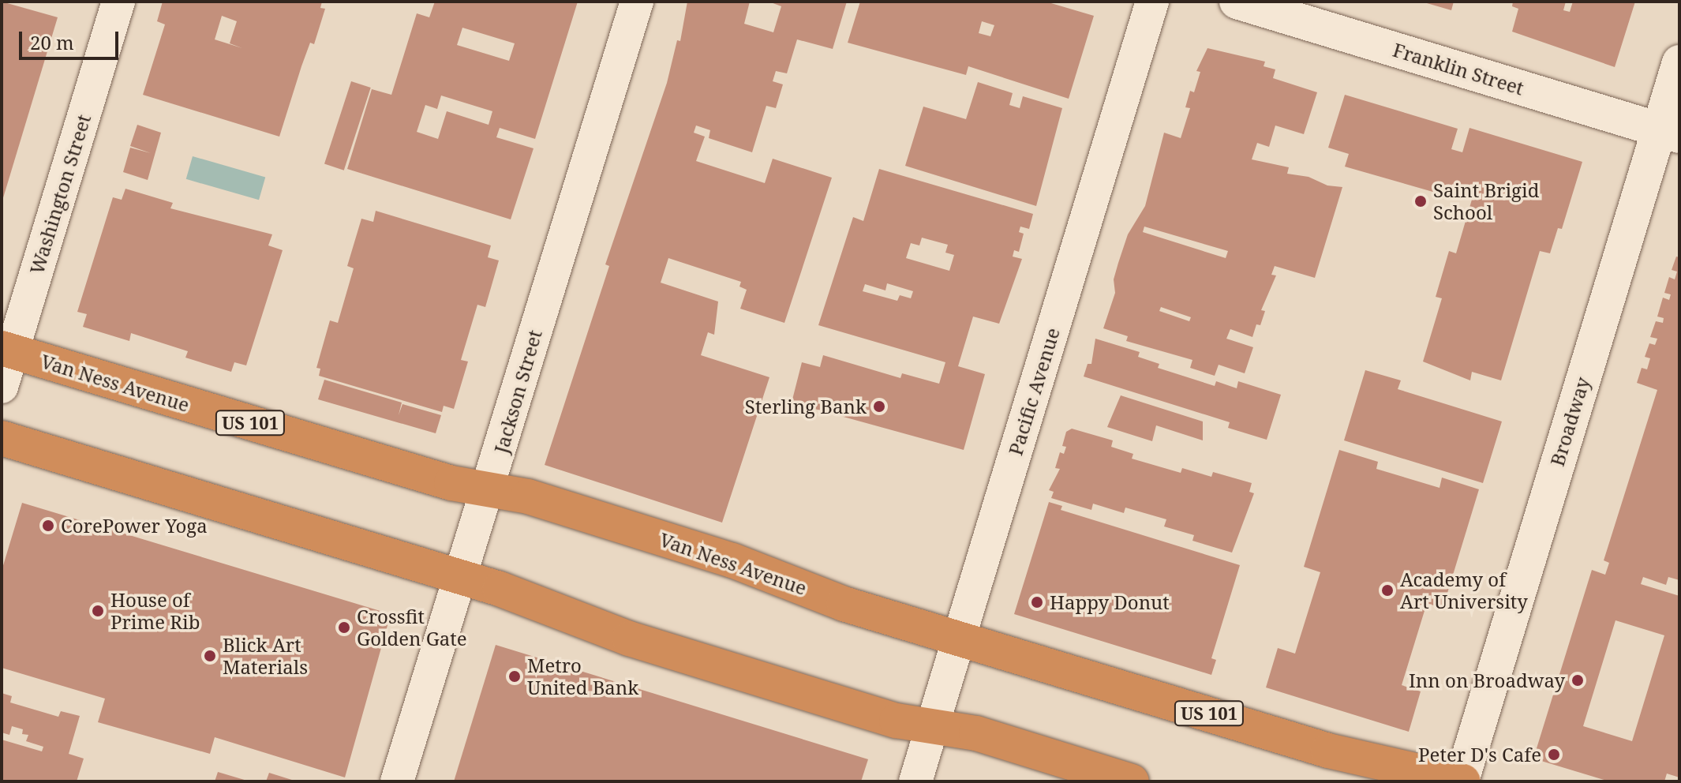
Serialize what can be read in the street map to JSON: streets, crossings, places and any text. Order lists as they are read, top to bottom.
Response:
{
  "streets": {
    "highway": ["Van Ness Avenue", "US 101"],
    "street": [
      "Franklin Street",
      "Washington Street",
      "Jackson Street",
      "Pacific Avenue",
      "Broadway"
    ]
  },
  "crossings": [
    ["Franklin Street", "Broadway"],
    ["Washington Street", "Van Ness Avenue"],
    ["Van Ness Avenue", "Jackson Street"],
    ["Van Ness Avenue", "Pacific Avenue"],
    ["Van Ness Avenue", "Broadway"]
  ],
  "places": [
    "Saint Brigid School",
    "Sterling Bank",
    "CorePower Yoga",
    "Academy of Art University",
    "Happy Donut",
    "House of Prime Rib",
    "Crossfit Golden Gate",
    "Blick Art Materials",
    "Metro United Bank",
    "Inn on Broadway",
    "Peter D's Cafe"
  ],
  "scale_bar": "20 m"
}
